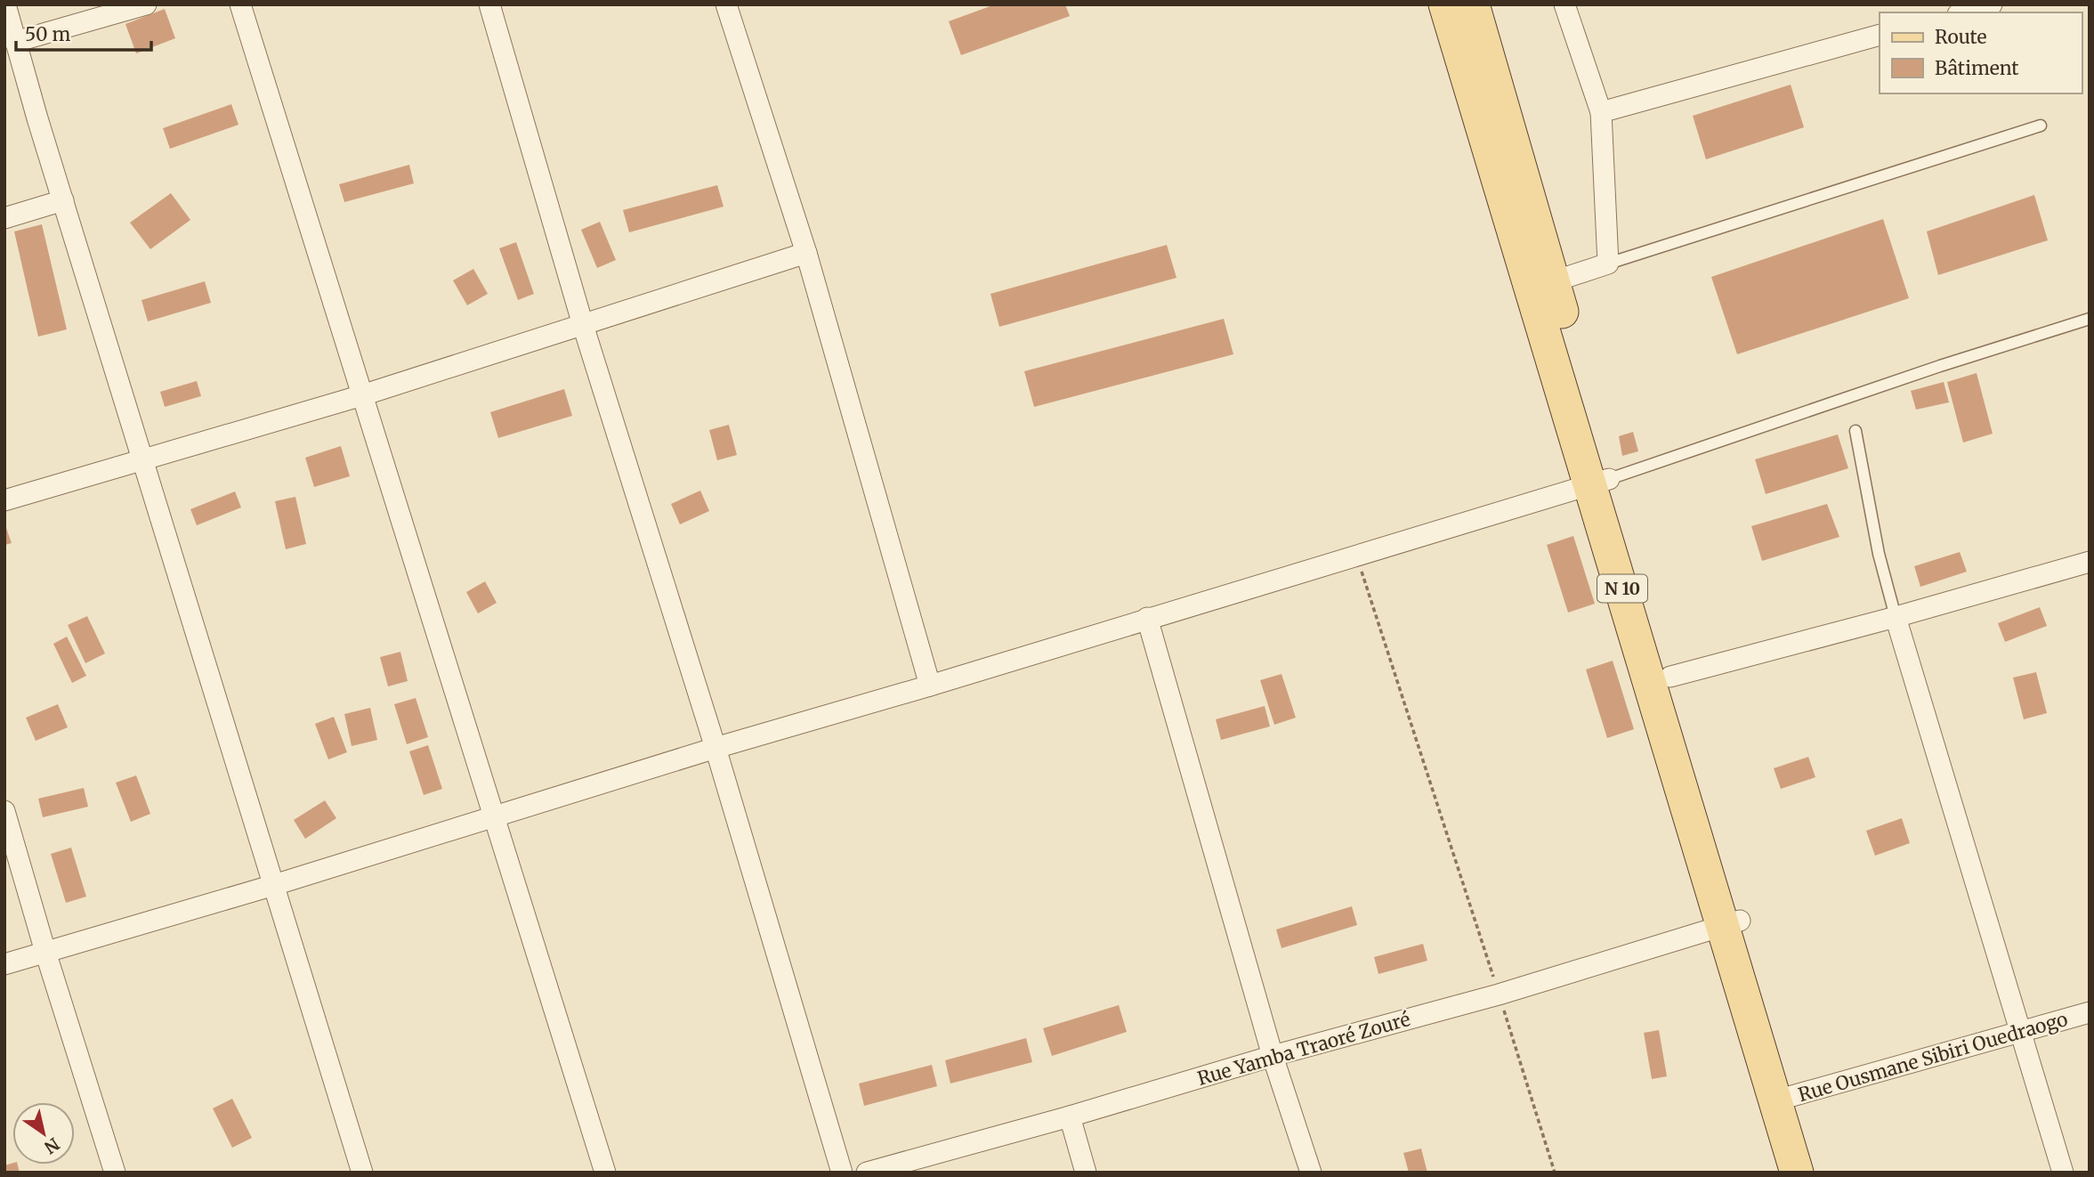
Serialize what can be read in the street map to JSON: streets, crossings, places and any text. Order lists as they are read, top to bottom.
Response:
{
  "streets": {
    "main road": ["N 10"],
    "street": ["Rue Yamba Traoré Zouré", "Rue Ousmane Sibiri Ouedraogo"]
  },
  "crossings": [
    ["N 10", "Rue Yamba Traoré Zouré"],
    ["N 10", "Rue Ousmane Sibiri Ouedraogo"]
  ],
  "legend": ["Route", "Bâtiment"],
  "scale_bar": "50 m",
  "north": "bottom right"
}
